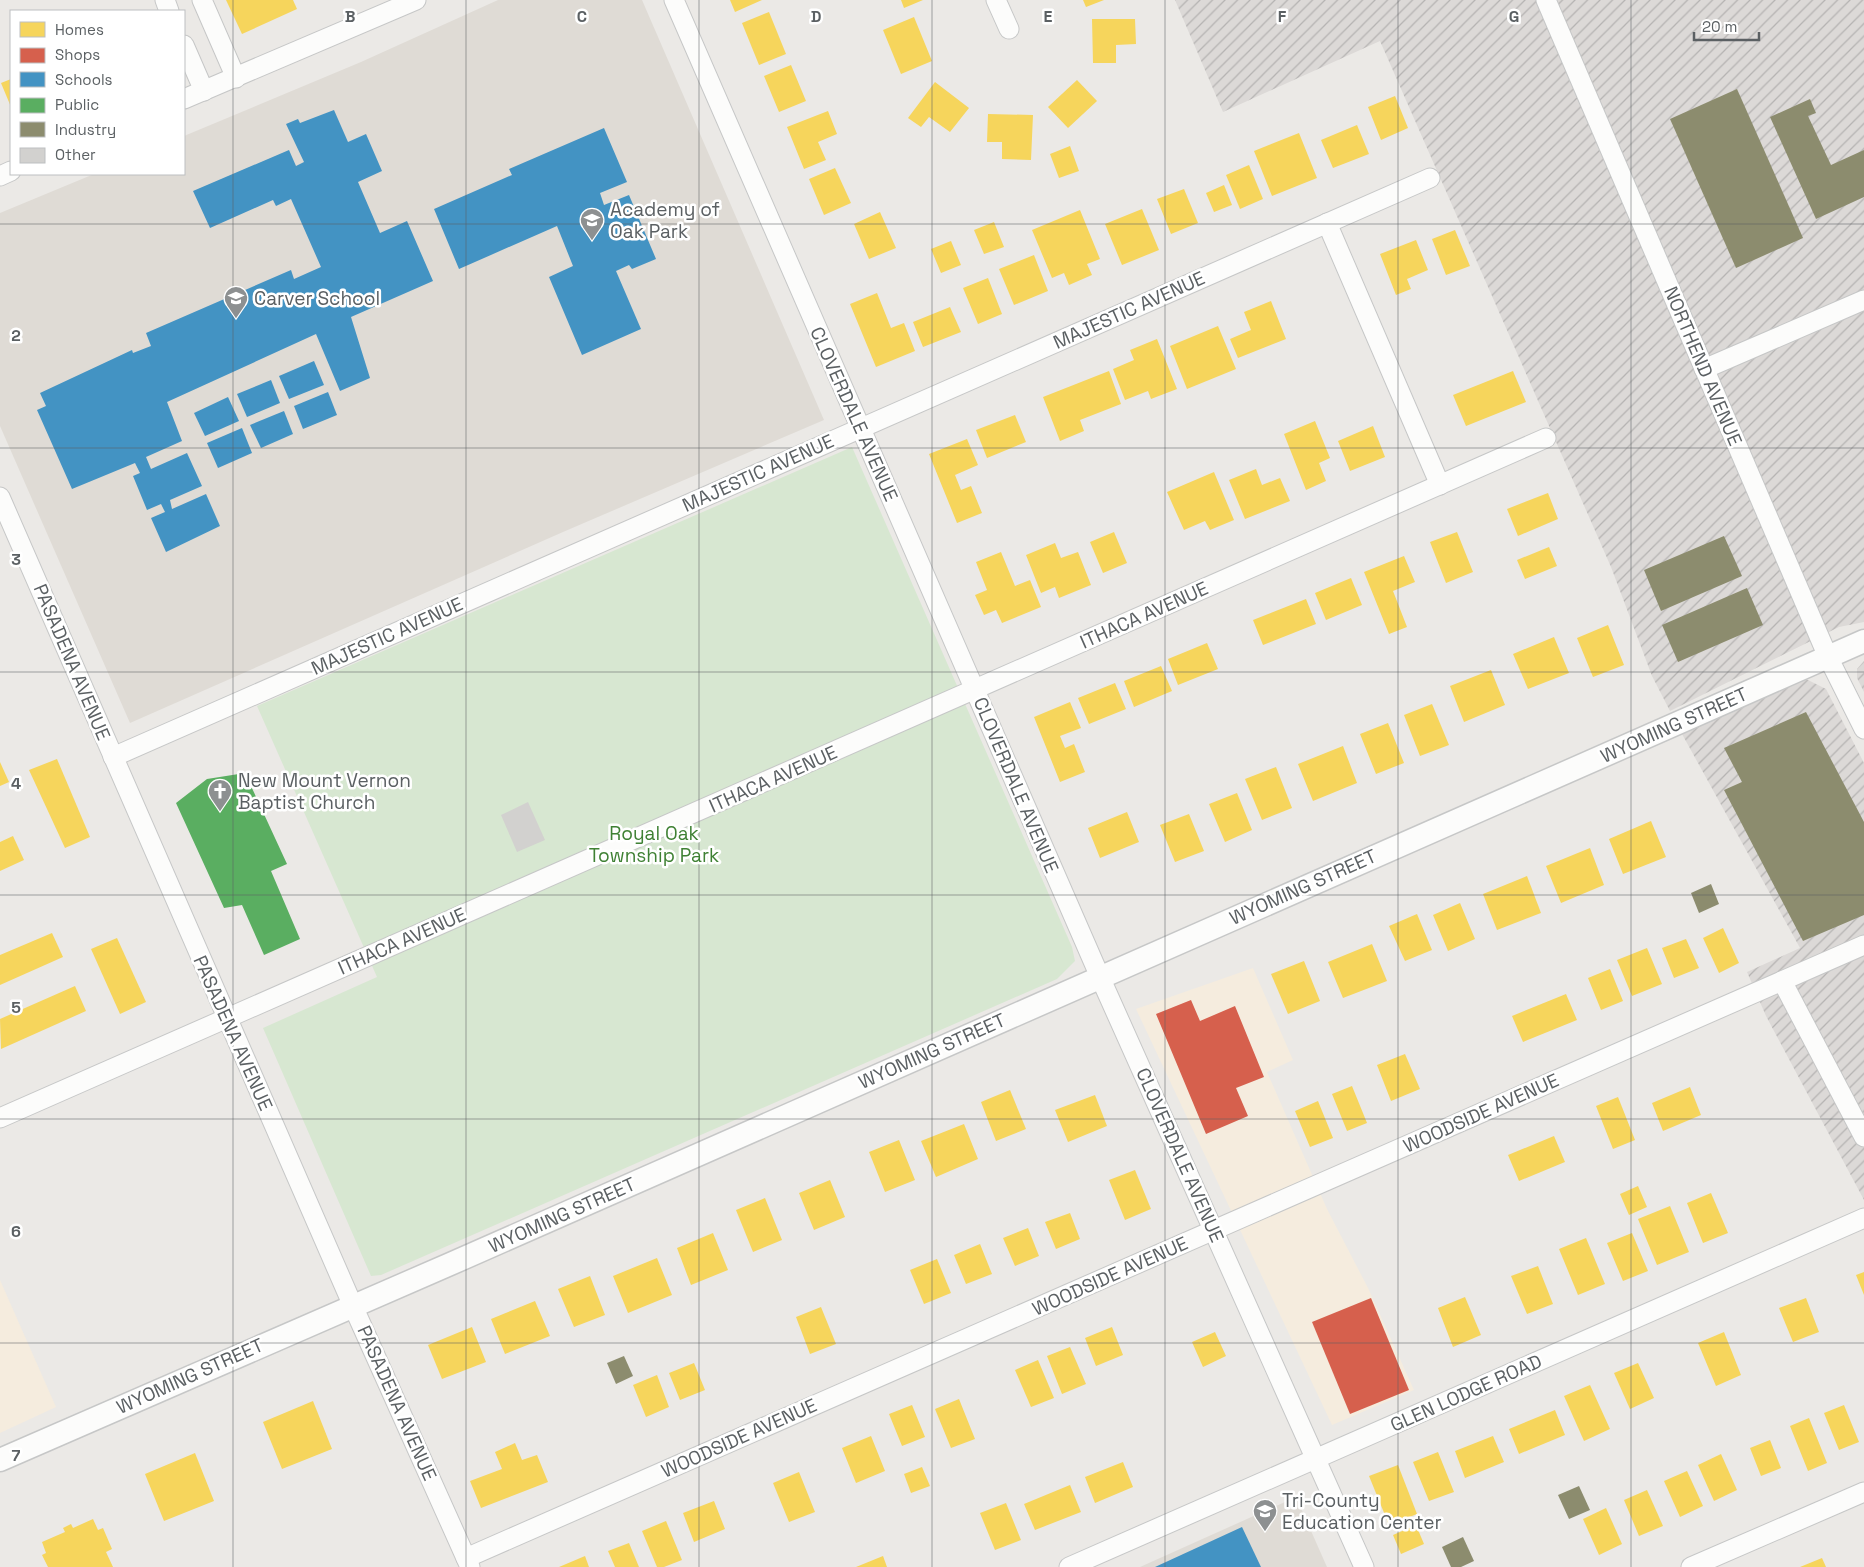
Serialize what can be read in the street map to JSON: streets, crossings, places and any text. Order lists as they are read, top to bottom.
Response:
{
  "streets": {
    "street": [
      "MAJESTIC AVENUE",
      "NORTHEND AVENUE",
      "CLOVERDALE AVENUE",
      "ITHACA AVENUE",
      "PASADENA AVENUE",
      "WYOMING STREET",
      "WOODSIDE AVENUE",
      "GLEN LODGE ROAD"
    ]
  },
  "crossings": [
    ["MAJESTIC AVENUE", "CLOVERDALE AVENUE"],
    ["MAJESTIC AVENUE", "PASADENA AVENUE"],
    ["NORTHEND AVENUE", "WYOMING STREET"],
    ["CLOVERDALE AVENUE", "ITHACA AVENUE"],
    ["CLOVERDALE AVENUE", "WYOMING STREET"],
    ["CLOVERDALE AVENUE", "WOODSIDE AVENUE"],
    ["CLOVERDALE AVENUE", "GLEN LODGE ROAD"],
    ["ITHACA AVENUE", "PASADENA AVENUE"],
    ["PASADENA AVENUE", "WYOMING STREET"],
    ["PASADENA AVENUE", "WOODSIDE AVENUE"]
  ],
  "parks": ["Royal Oak Township Park"],
  "places": {
    "school or university": ["Academy of Oak Park", "Carver School", "Tri-County Education Center"],
    "church": ["New Mount Vernon Baptist Church"]
  },
  "legend": [
    "Homes",
    "Shops",
    "Schools",
    "Public",
    "Industry",
    "Other"
  ],
  "scale_bar": "20 m",
  "grid": {
    "columns": [
      "B",
      "C",
      "D",
      "E",
      "F",
      "G"
    ],
    "rows": [
      "2",
      "3",
      "4",
      "5",
      "6",
      "7"
    ]
  }
}
